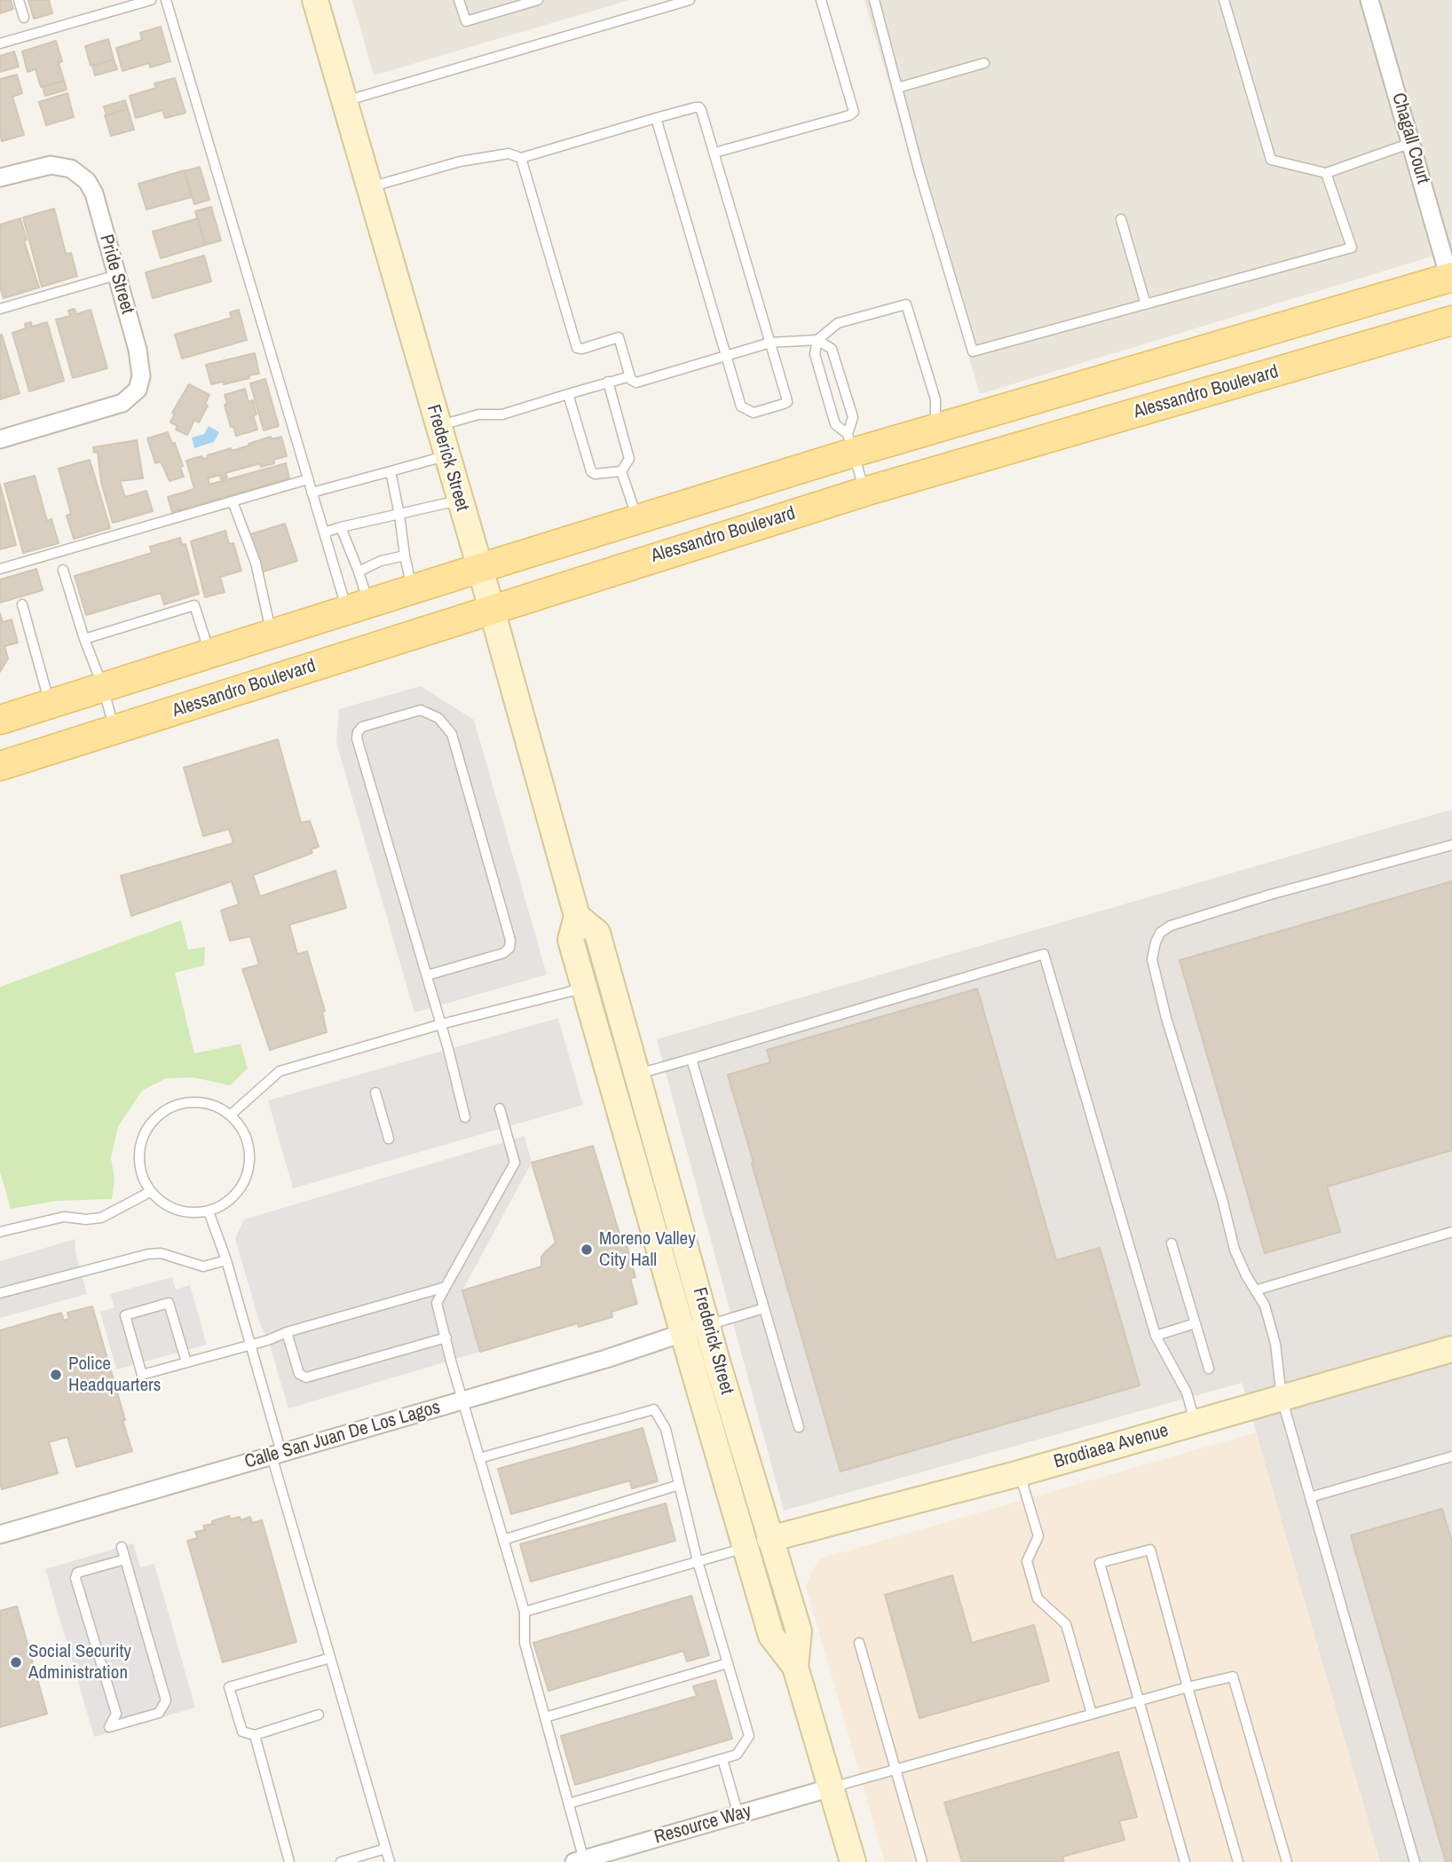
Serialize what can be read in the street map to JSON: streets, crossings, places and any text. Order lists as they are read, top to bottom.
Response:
{
  "streets": {
    "main road": ["Alessandro Boulevard", "Frederick Street", "Brodiaea Avenue"],
    "street": [
      "Chagall Court",
      "Pride Street",
      "Calle San Juan De Los Lagos",
      "Resource Way"
    ]
  },
  "crossings": [
    ["Alessandro Boulevard", "Frederick Street"],
    ["Frederick Street", "Calle San Juan De Los Lagos"],
    ["Frederick Street", "Brodiaea Avenue"],
    ["Frederick Street", "Resource Way"]
  ],
  "places": ["Moreno Valley City Hall", "Police Headquarters", "Social Security Administration"]
}
